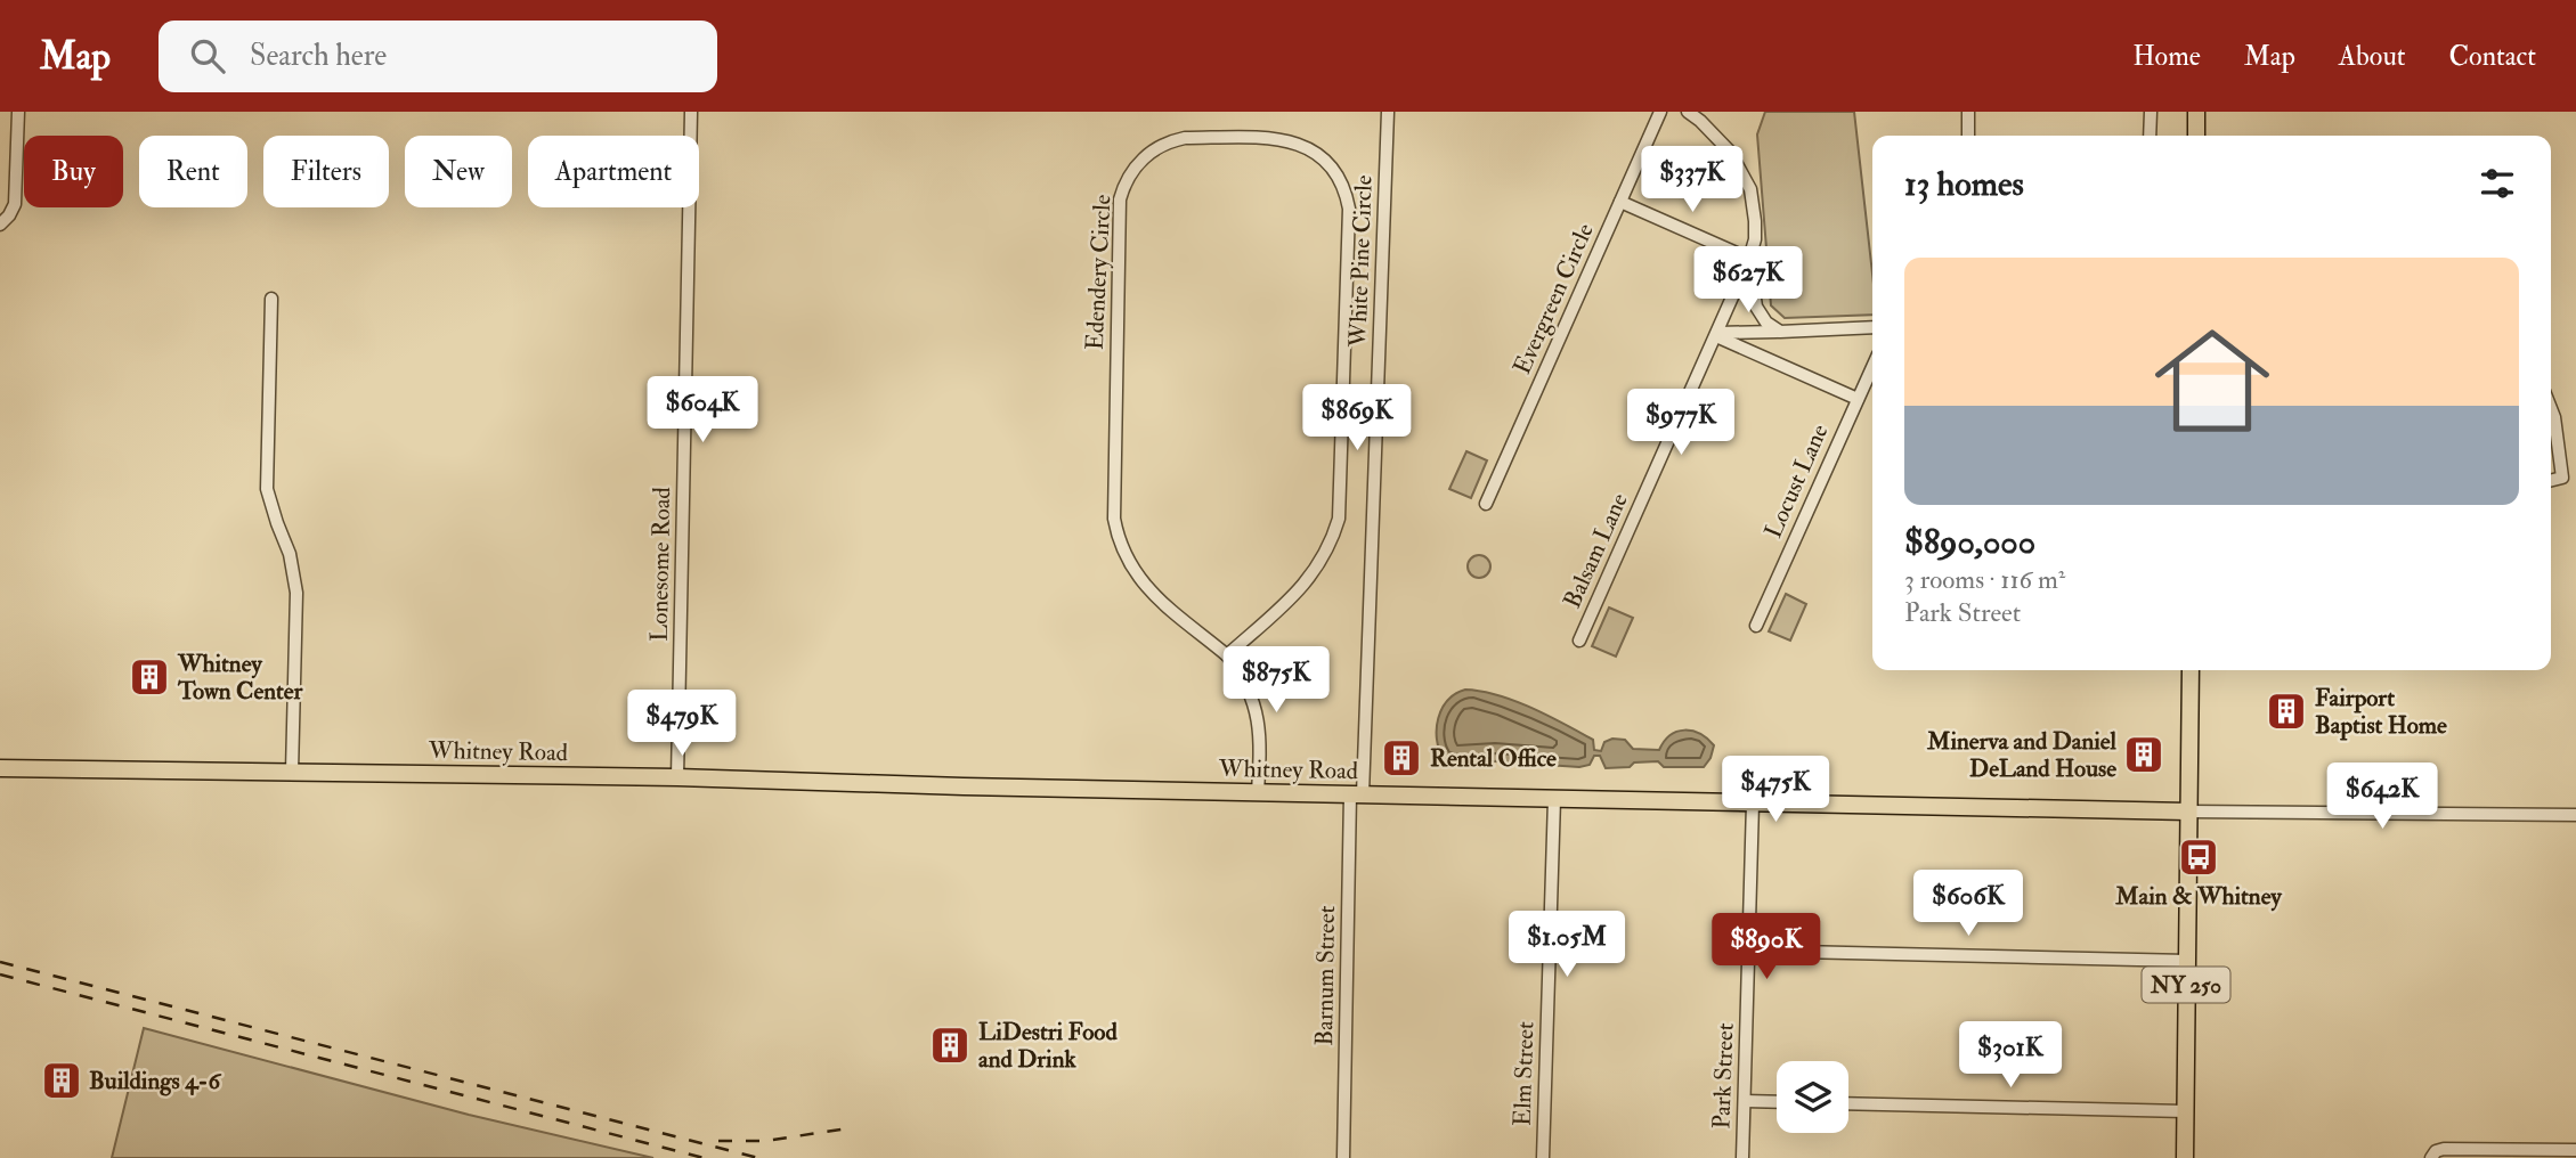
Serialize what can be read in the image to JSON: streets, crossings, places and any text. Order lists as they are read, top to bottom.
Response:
{
  "streets": {
    "main road": ["Whitney Road", "NY 250"],
    "street": [
      "White Pine Circle",
      "Edendery Circle",
      "Evergreen Circle",
      "Locust Lane",
      "Balsam Lane",
      "Lonesome Road",
      "Barnum Street",
      "Elm Street",
      "Park Street"
    ]
  },
  "crossings": [
    ["White Pine Circle", "Whitney Road"],
    ["White Pine Circle", "Barnum Street"],
    ["Edendery Circle", "Whitney Road"],
    ["Lonesome Road", "Whitney Road"],
    ["Whitney Road", "Barnum Street"],
    ["Whitney Road", "NY 250"],
    ["Whitney Road", "Elm Street"],
    ["Whitney Road", "Park Street"]
  ],
  "places": {
    "building": [
      "Whitney Town Center",
      "Fairport Baptist Home",
      "Minerva and Daniel DeLand House",
      "Rental Office",
      "LiDestri Food and Drink",
      "Buildings 4-6"
    ],
    "bus stop": ["Main & Whitney"]
  },
  "page": {
    "header": "Map",
    "search": "Search here",
    "nav": [
      "Home",
      "Map",
      "About",
      "Contact"
    ],
    "chip": [
      "Buy",
      "Rent",
      "Filters",
      "New",
      "Apartment"
    ],
    "heading": "13 homes",
    "price": [
      "$337K",
      "$627K",
      "$604K",
      "$869K",
      "$977K",
      "$875K",
      "$479K",
      "$475K",
      "$642K",
      "$606K",
      "$1.05M",
      "$890K",
      "$301K"
    ],
    "list": [
      {
        "name": "$890,000",
        "note": "3 rooms · 116 m² · Park Street"
      }
    ]
  }
}
